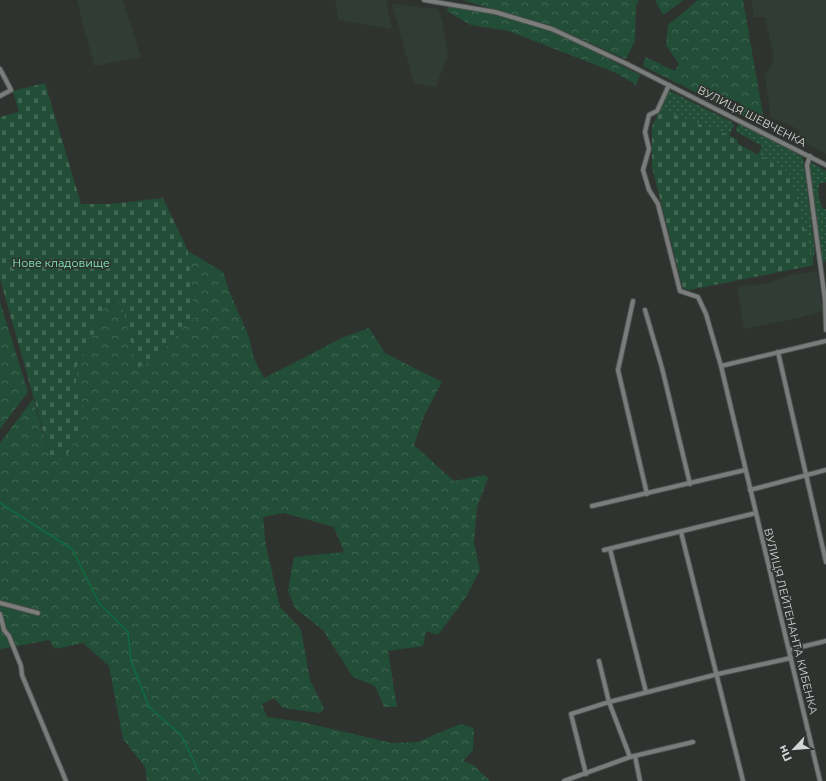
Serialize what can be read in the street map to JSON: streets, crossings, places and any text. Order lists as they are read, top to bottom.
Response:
{
  "streets": {
    "street": ["ВУЛИЦЯ ШЕВЧЕНКА", "ВУЛИЦЯ ЛЕЙТЕНАНТА КИБЕНКА"]
  },
  "parks": ["Нове кладовище"],
  "north": "bottom left"
}
